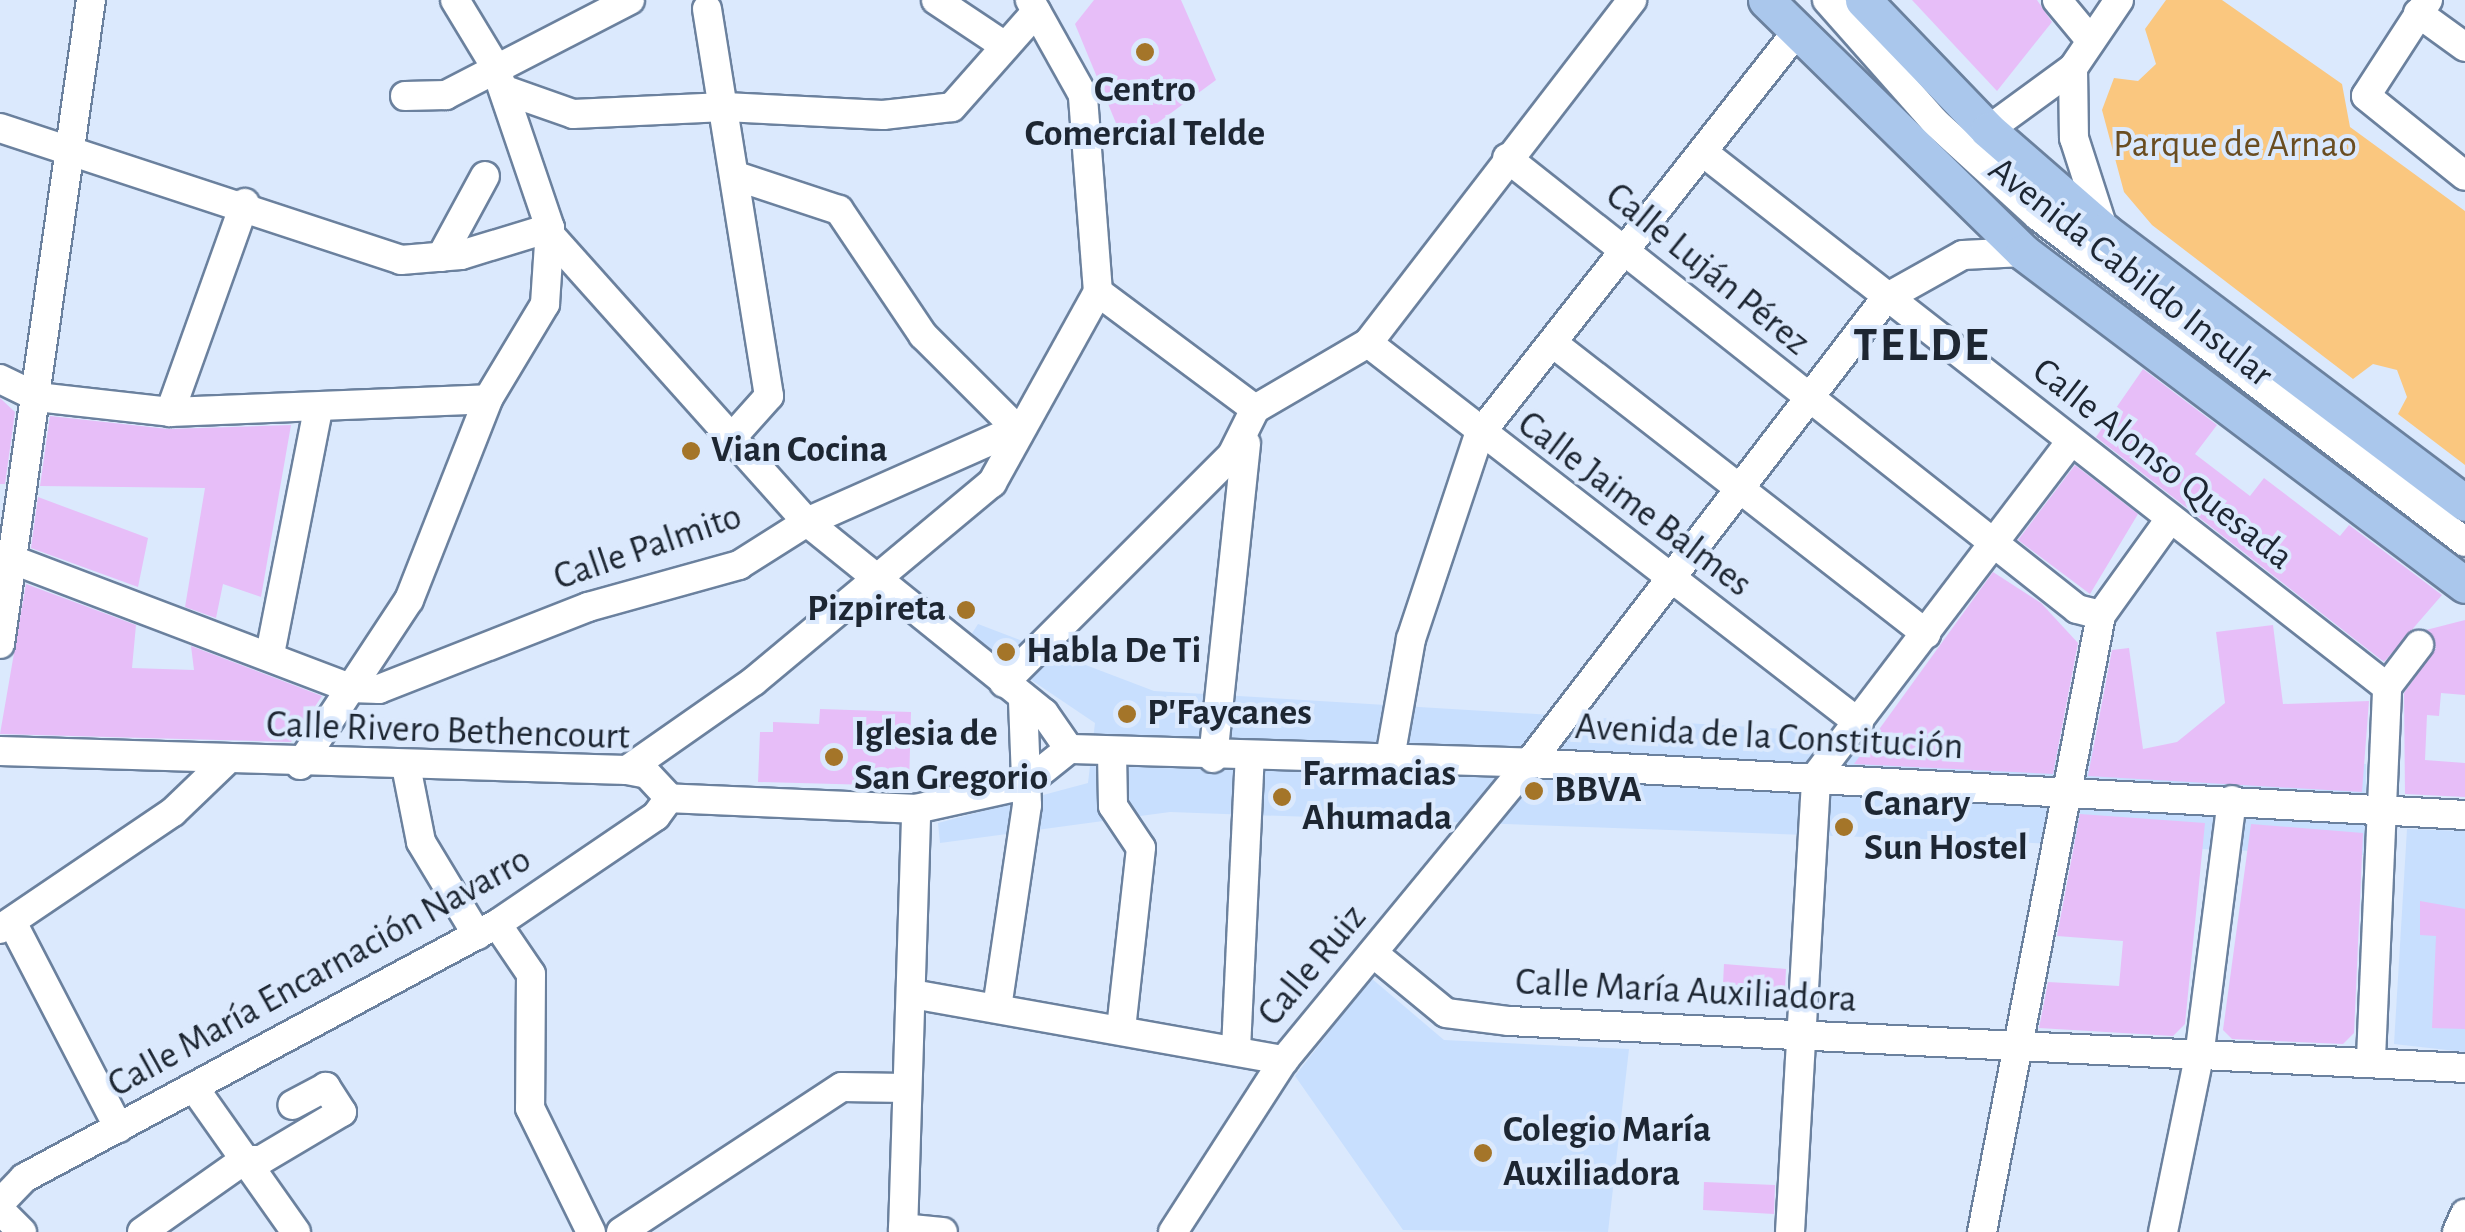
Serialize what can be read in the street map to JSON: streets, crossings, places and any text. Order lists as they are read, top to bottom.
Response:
{
  "streets": {
    "main road": ["Avenida Cabildo Insular"],
    "street": [
      "Calle Luján Pérez",
      "Calle Alonso Quesada",
      "Calle Jaime Balmes",
      "Calle Palmito",
      "Calle Rivero Bethencourt",
      "Avenida de la Constitución",
      "Calle Ruiz",
      "Calle María Encarnación Navarro",
      "Calle María Auxiliadora"
    ]
  },
  "crossings": [
    ["Calle Luján Pérez", "Calle Ruiz"],
    ["Calle Alonso Quesada", "Calle Ruiz"],
    ["Calle Jaime Balmes", "Calle Ruiz"],
    ["Calle Rivero Bethencourt", "Avenida de la Constitución"],
    ["Calle Rivero Bethencourt", "Calle María Encarnación Navarro"],
    ["Avenida de la Constitución", "Calle Ruiz"],
    ["Calle Ruiz", "Calle María Auxiliadora"]
  ],
  "districts": ["TELDE"],
  "parks": ["Parque de Arnao"],
  "places": [
    "Centro Comercial Telde",
    "Vian Cocina",
    "Pizpireta",
    "Habla De Ti",
    "P'Faycanes",
    "Iglesia de San Gregorio",
    "BBVA",
    "Farmacias Ahumada",
    "Canary Sun Hostel",
    "Colegio María Auxiliadora"
  ]
}
